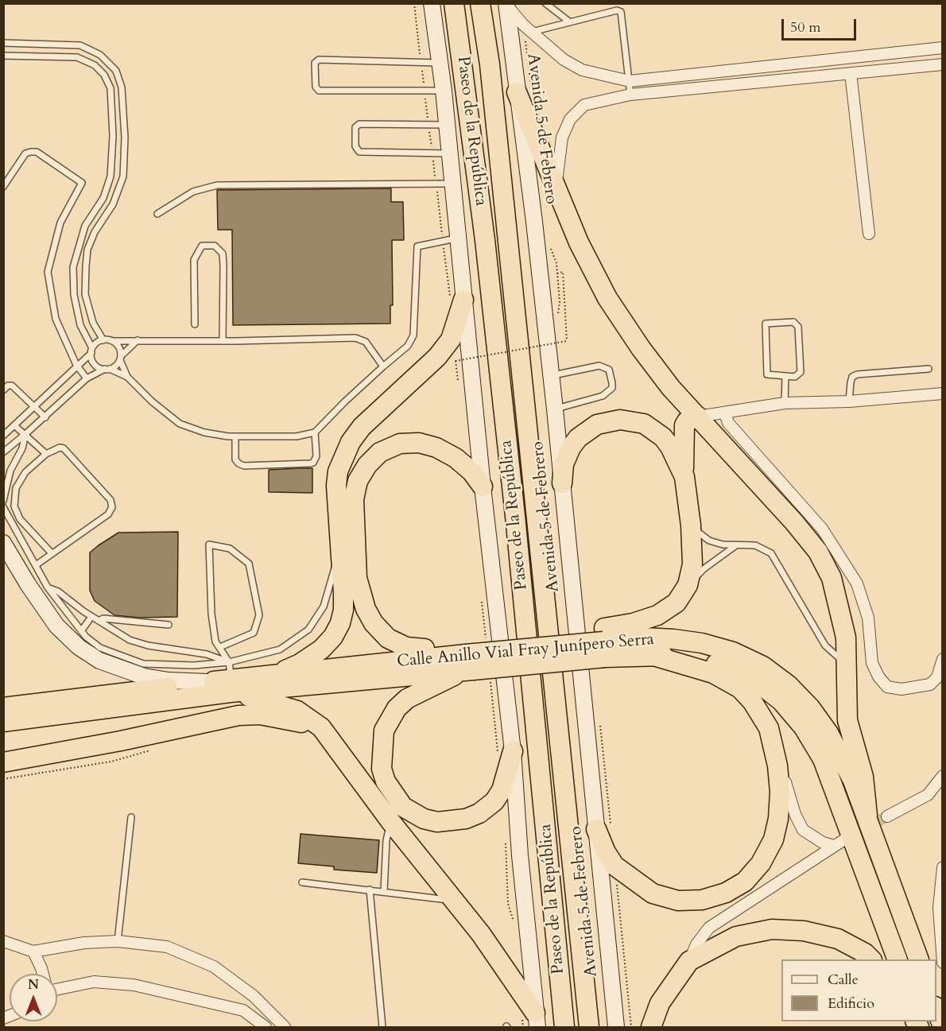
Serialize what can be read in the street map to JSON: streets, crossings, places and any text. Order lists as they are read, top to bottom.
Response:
{
  "streets": {
    "highway": ["Paseo de la República", "Calle Anillo Vial Fray Junípero Serra"],
    "main road": ["Avenida 5 de Febrero"]
  },
  "legend": ["Calle", "Edificio"],
  "scale_bar": "50 m",
  "north": "top"
}
